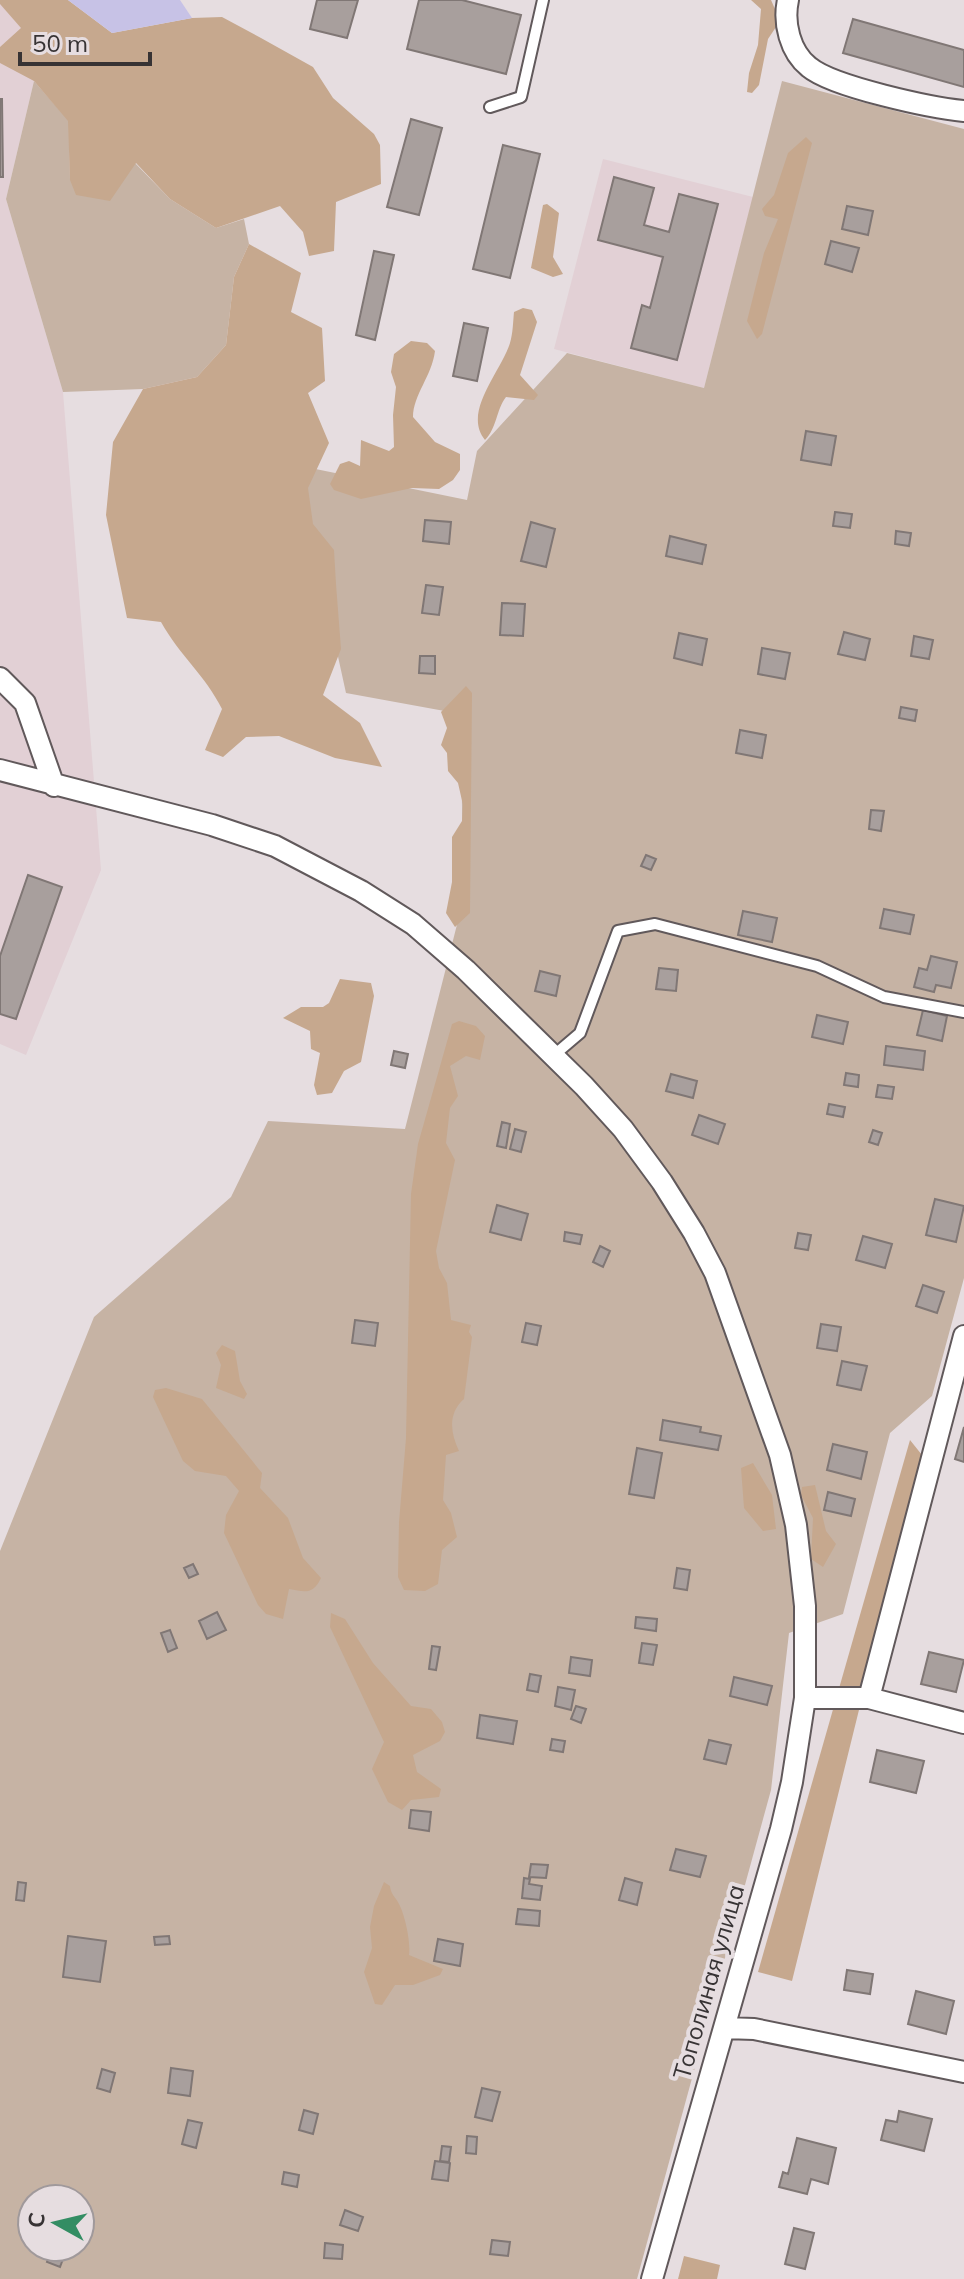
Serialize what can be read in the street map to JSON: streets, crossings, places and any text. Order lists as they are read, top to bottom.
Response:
{
  "streets": {
    "street": ["Тополиная улица"]
  },
  "scale_bar": "50 m",
  "north": "left"
}
